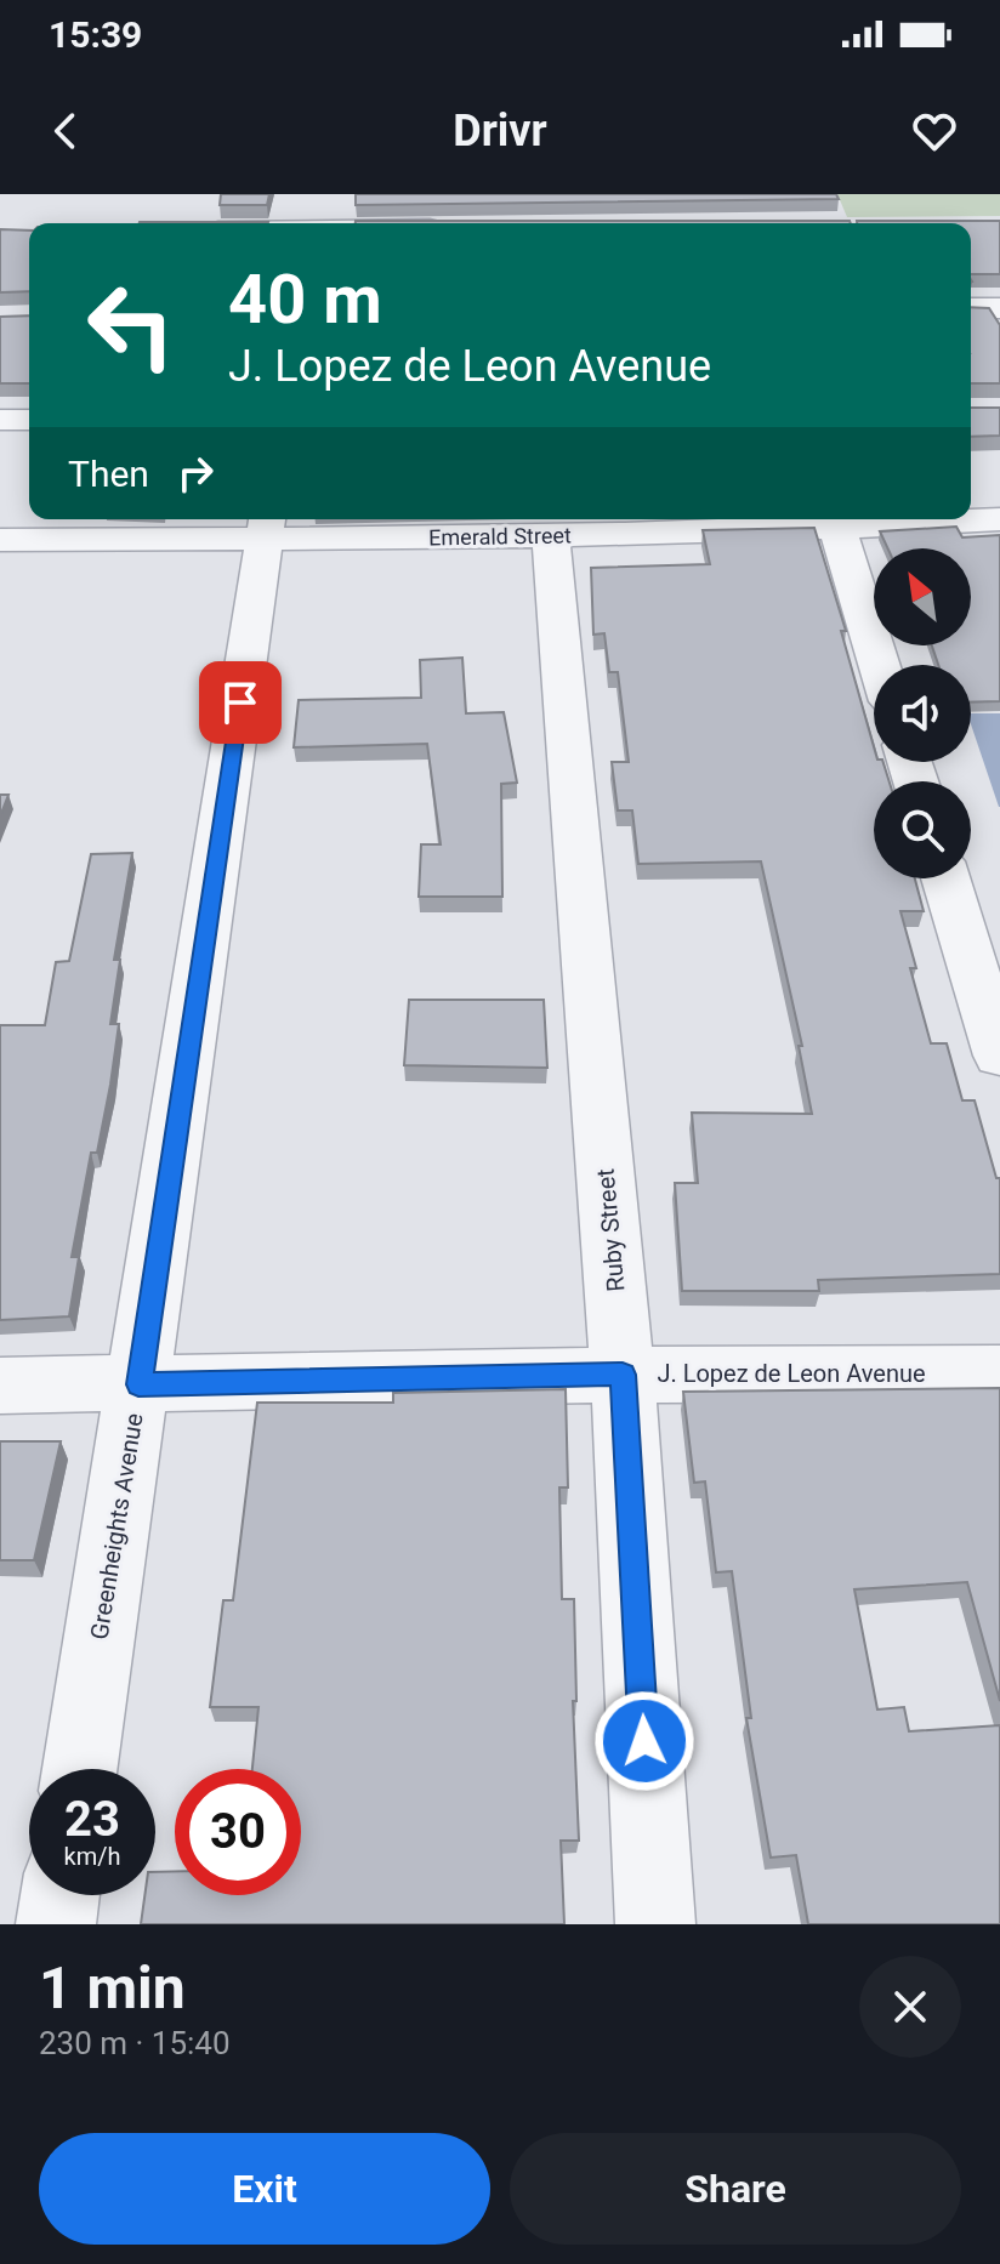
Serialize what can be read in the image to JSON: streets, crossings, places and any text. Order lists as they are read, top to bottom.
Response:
{
  "streets": {
    "street": [
      "Emerald Street",
      "Ruby Street",
      "J. Lopez de Leon Avenue",
      "Greenheights Avenue"
    ]
  },
  "crossings": [
    ["Emerald Street", "Ruby Street"],
    ["Emerald Street", "Greenheights Avenue"],
    ["Ruby Street", "J. Lopez de Leon Avenue"],
    ["J. Lopez de Leon Avenue", "Greenheights Avenue"]
  ],
  "north": "top left",
  "page": {
    "status": "15:39",
    "header": "Drivr",
    "turn": ["40 m", "J. Lopez de Leon Avenue"],
    "then": "Then",
    "speed": "23 km/h",
    "limit": "30",
    "heading": ["1 min", "230 m · 15:40"],
    "buttons": ["Exit", "Share"]
  }
}
